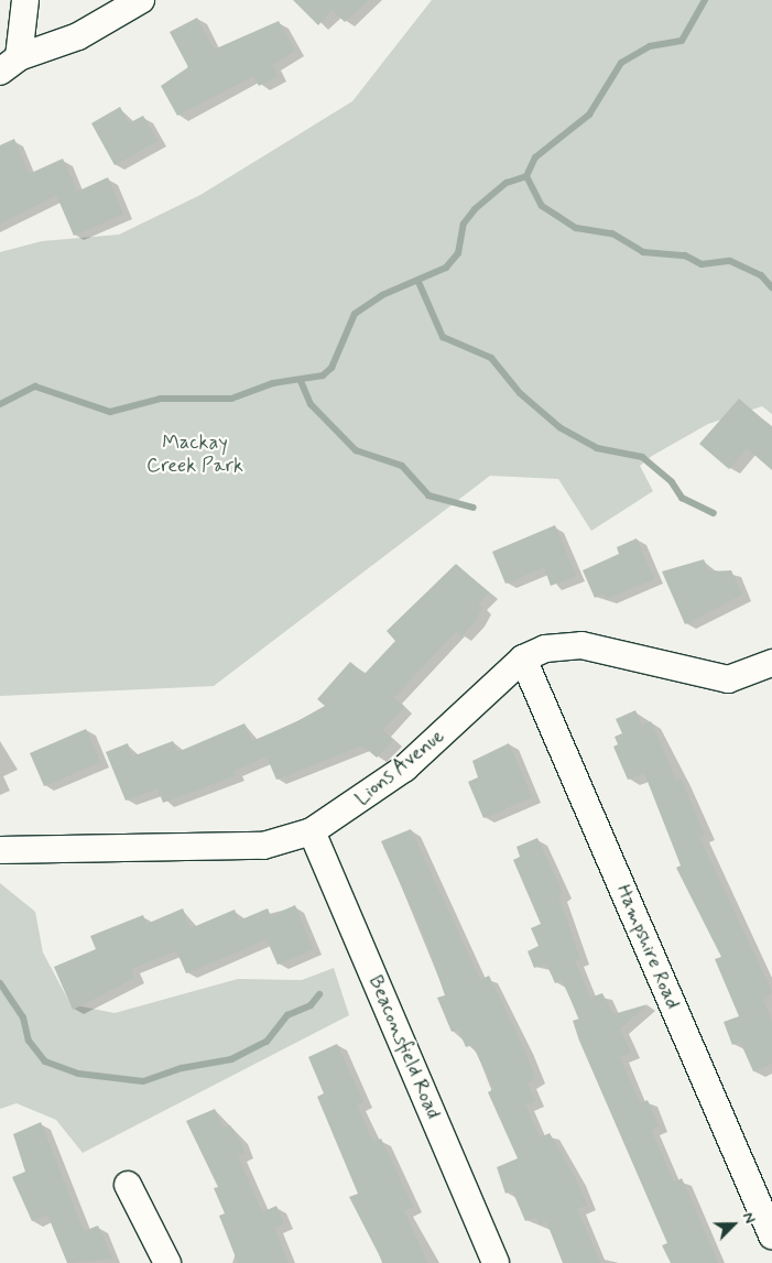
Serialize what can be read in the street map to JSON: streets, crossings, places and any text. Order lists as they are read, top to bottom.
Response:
{
  "streets": {
    "street": ["Lions Avenue", "Hampshire Road", "Beaconsfield Road"]
  },
  "crossings": [
    ["Lions Avenue", "Hampshire Road"],
    ["Lions Avenue", "Beaconsfield Road"]
  ],
  "parks": ["Mackay Creek Park"],
  "north": "top right"
}
